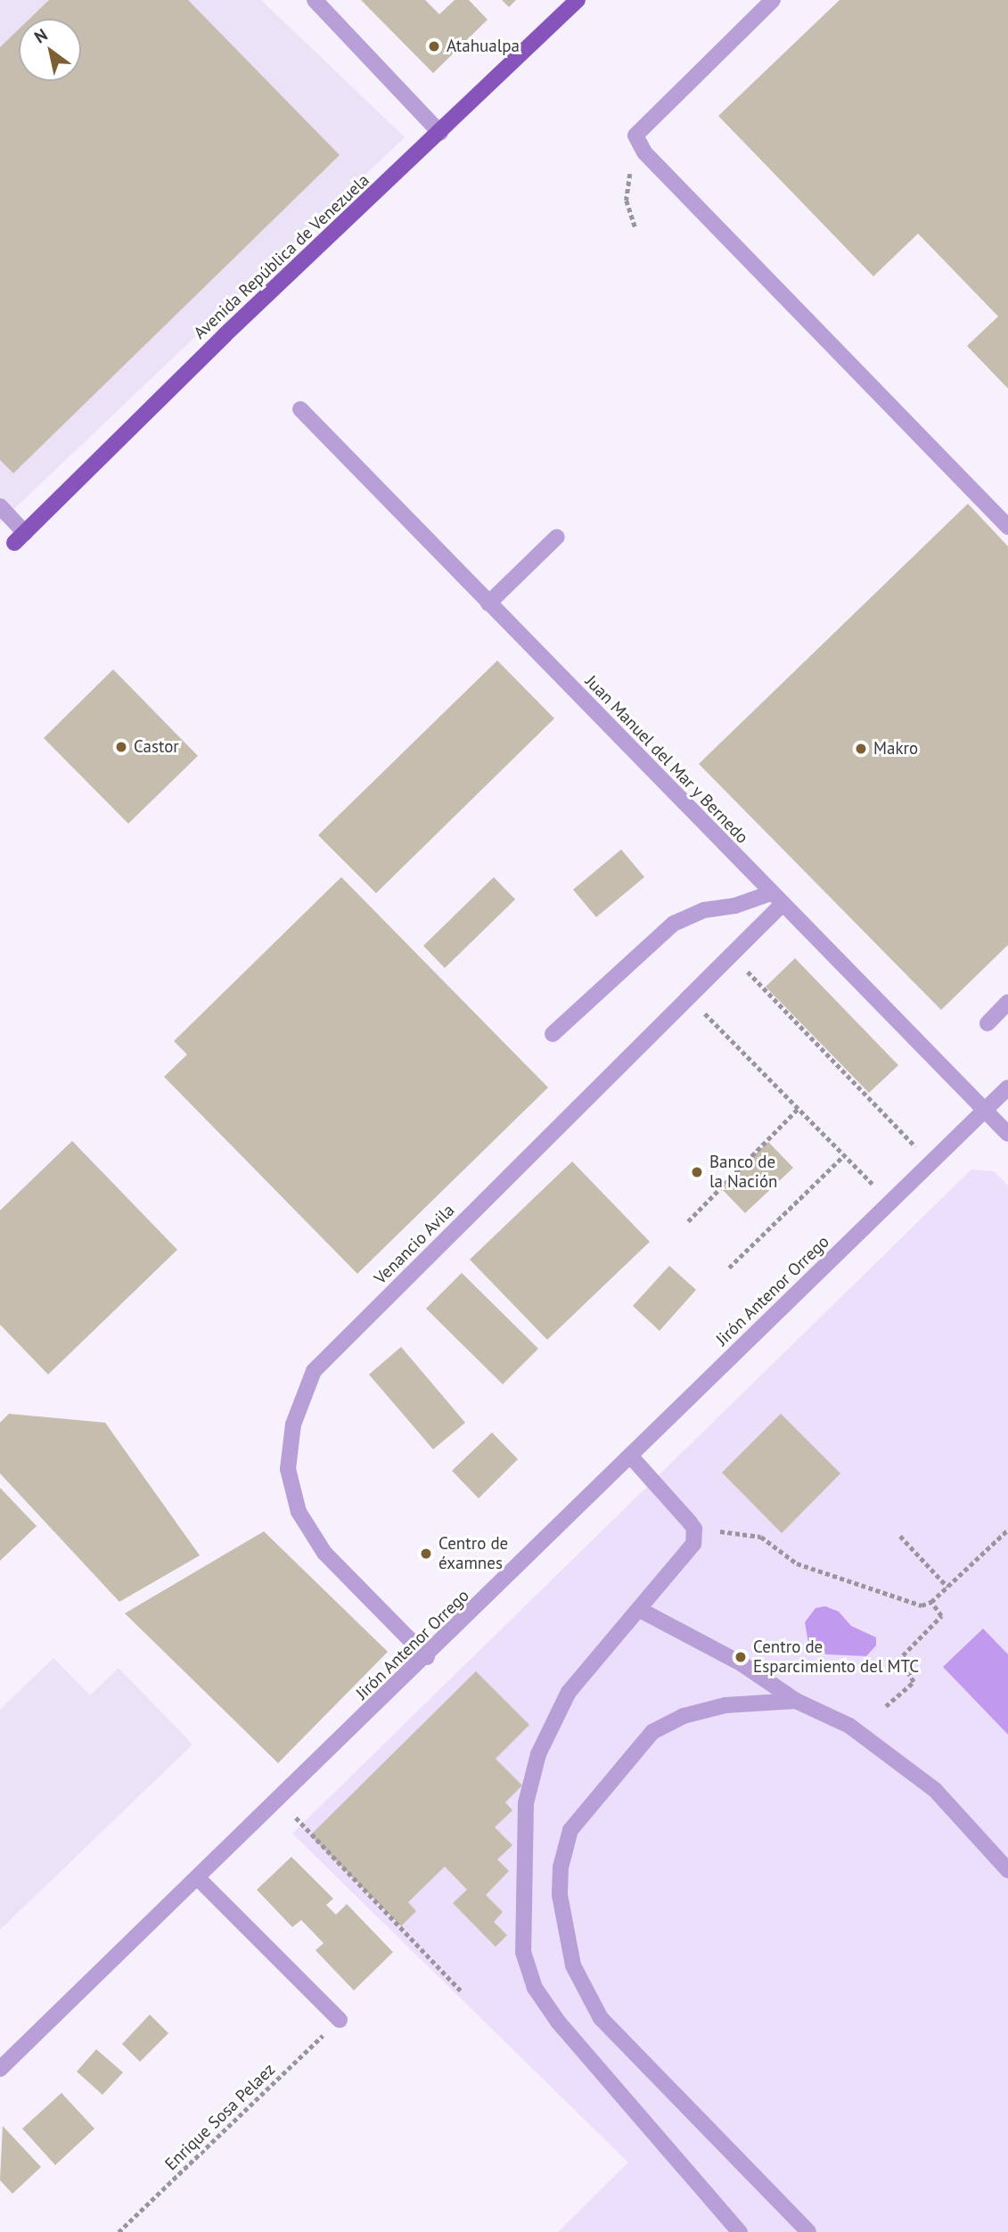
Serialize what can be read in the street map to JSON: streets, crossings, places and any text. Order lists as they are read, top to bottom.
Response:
{
  "streets": {
    "main road": ["Avenida República de Venezuela"],
    "street": ["Juan Manuel del Mar y Bernedo", "Venancio Avila", "Jirón Antenor Orrego"],
    "path": ["Enrique Sosa Pelaez"]
  },
  "crossings": [
    ["Juan Manuel del Mar y Bernedo", "Venancio Avila"],
    ["Juan Manuel del Mar y Bernedo", "Jirón Antenor Orrego"],
    ["Venancio Avila", "Jirón Antenor Orrego"]
  ],
  "places": [
    "Atahualpa",
    "Castor",
    "Makro",
    "Banco de la Nación",
    "Centro de éxamnes",
    "Centro de Esparcimiento del MTC"
  ],
  "north": "top left"
}
